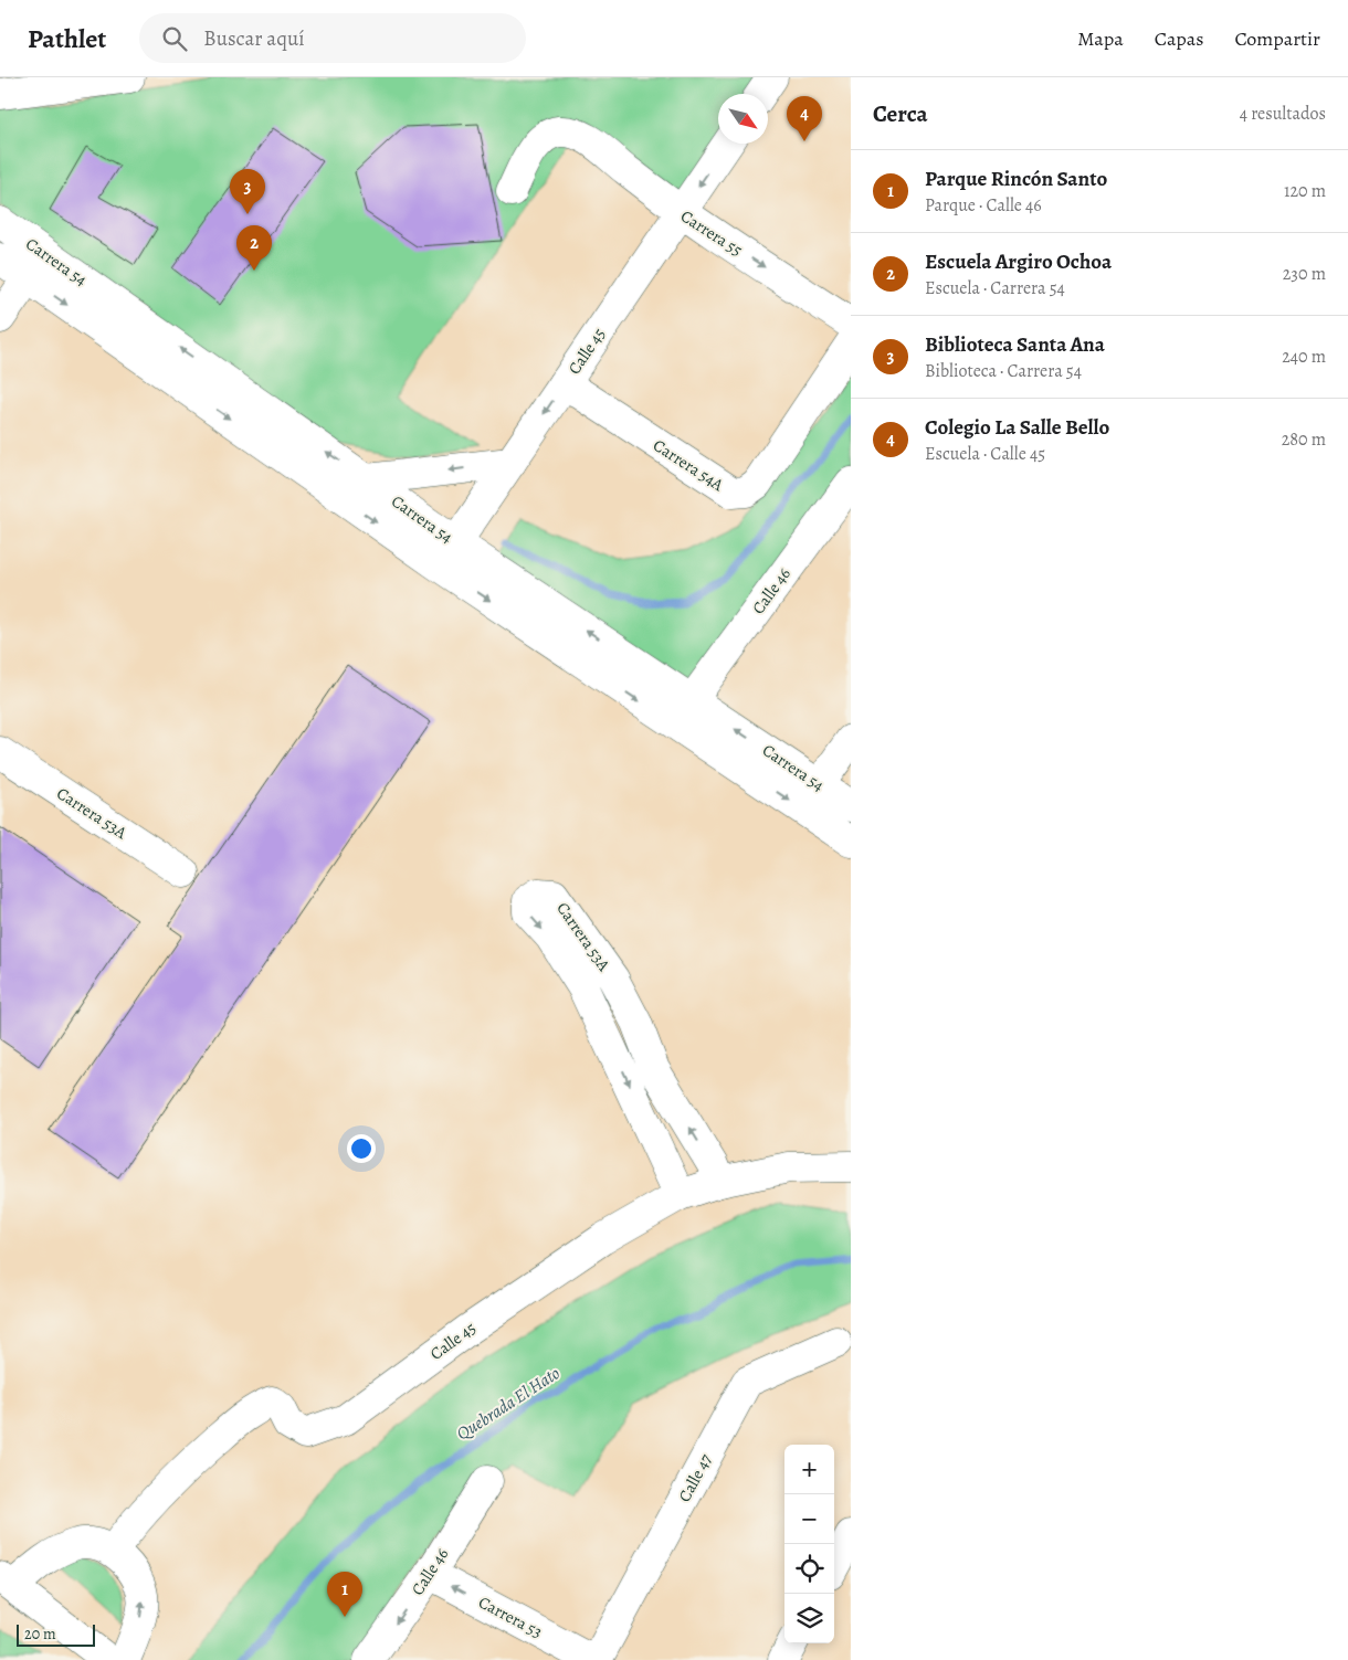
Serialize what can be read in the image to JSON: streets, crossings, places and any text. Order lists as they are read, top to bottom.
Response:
{
  "streets": {
    "street": [
      "Carrera 55",
      "Carrera 54",
      "Calle 45",
      "Carrera 54A",
      "Calle 46",
      "Carrera 53A",
      "Calle 47",
      "Carrera 53"
    ]
  },
  "crossings": [
    ["Carrera 55", "Calle 45"],
    ["Carrera 54", "Calle 45"],
    ["Carrera 54", "Calle 46"],
    ["Calle 45", "Carrera 54A"],
    ["Calle 45", "Carrera 53A"],
    ["Calle 46", "Carrera 53"]
  ],
  "one_way": ["Carrera 55", "Carrera 53"],
  "water": ["Quebrada El Hato"],
  "scale_bar": "20 m",
  "north": "bottom right",
  "page": {
    "header": "Pathlet",
    "search": "Buscar aquí",
    "nav": ["Mapa", "Capas", "Compartir"],
    "heading": ["Cerca", "4 resultados"],
    "pins": [
      "4",
      "3",
      "2",
      "1"
    ],
    "list": [
      {
        "mark": "1",
        "name": "Parque Rincón Santo",
        "note": "Parque · Calle 46",
        "value": "120 m"
      },
      {
        "mark": "2",
        "name": "Escuela Argiro Ochoa",
        "note": "Escuela · Carrera 54",
        "value": "230 m"
      },
      {
        "mark": "3",
        "name": "Biblioteca Santa Ana",
        "note": "Biblioteca · Carrera 54",
        "value": "240 m"
      },
      {
        "mark": "4",
        "name": "Colegio La Salle Bello",
        "note": "Escuela · Calle 45",
        "value": "280 m"
      }
    ],
    "map_buttons": ["+", "−"],
    "scale": "20 m"
  }
}
